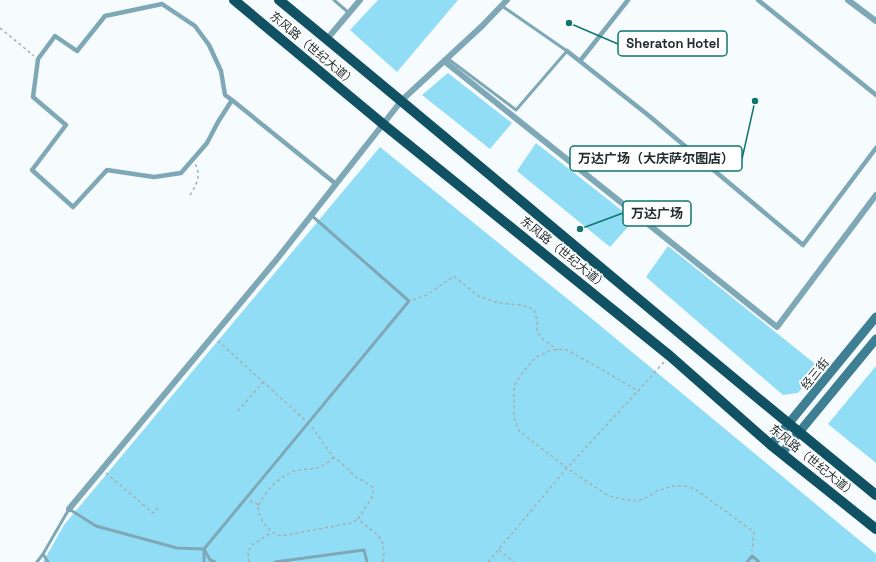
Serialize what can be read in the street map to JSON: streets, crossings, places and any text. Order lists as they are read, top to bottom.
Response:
{
  "streets": {
    "highway": ["东风路（世纪大道）"],
    "main road": ["经三街"]
  },
  "crossings": [
    ["东风路（世纪大道）", "经三街"]
  ],
  "places": ["Sheraton Hotel", "万达广场（大庆萨尔图店）", "万达广场"]
}
